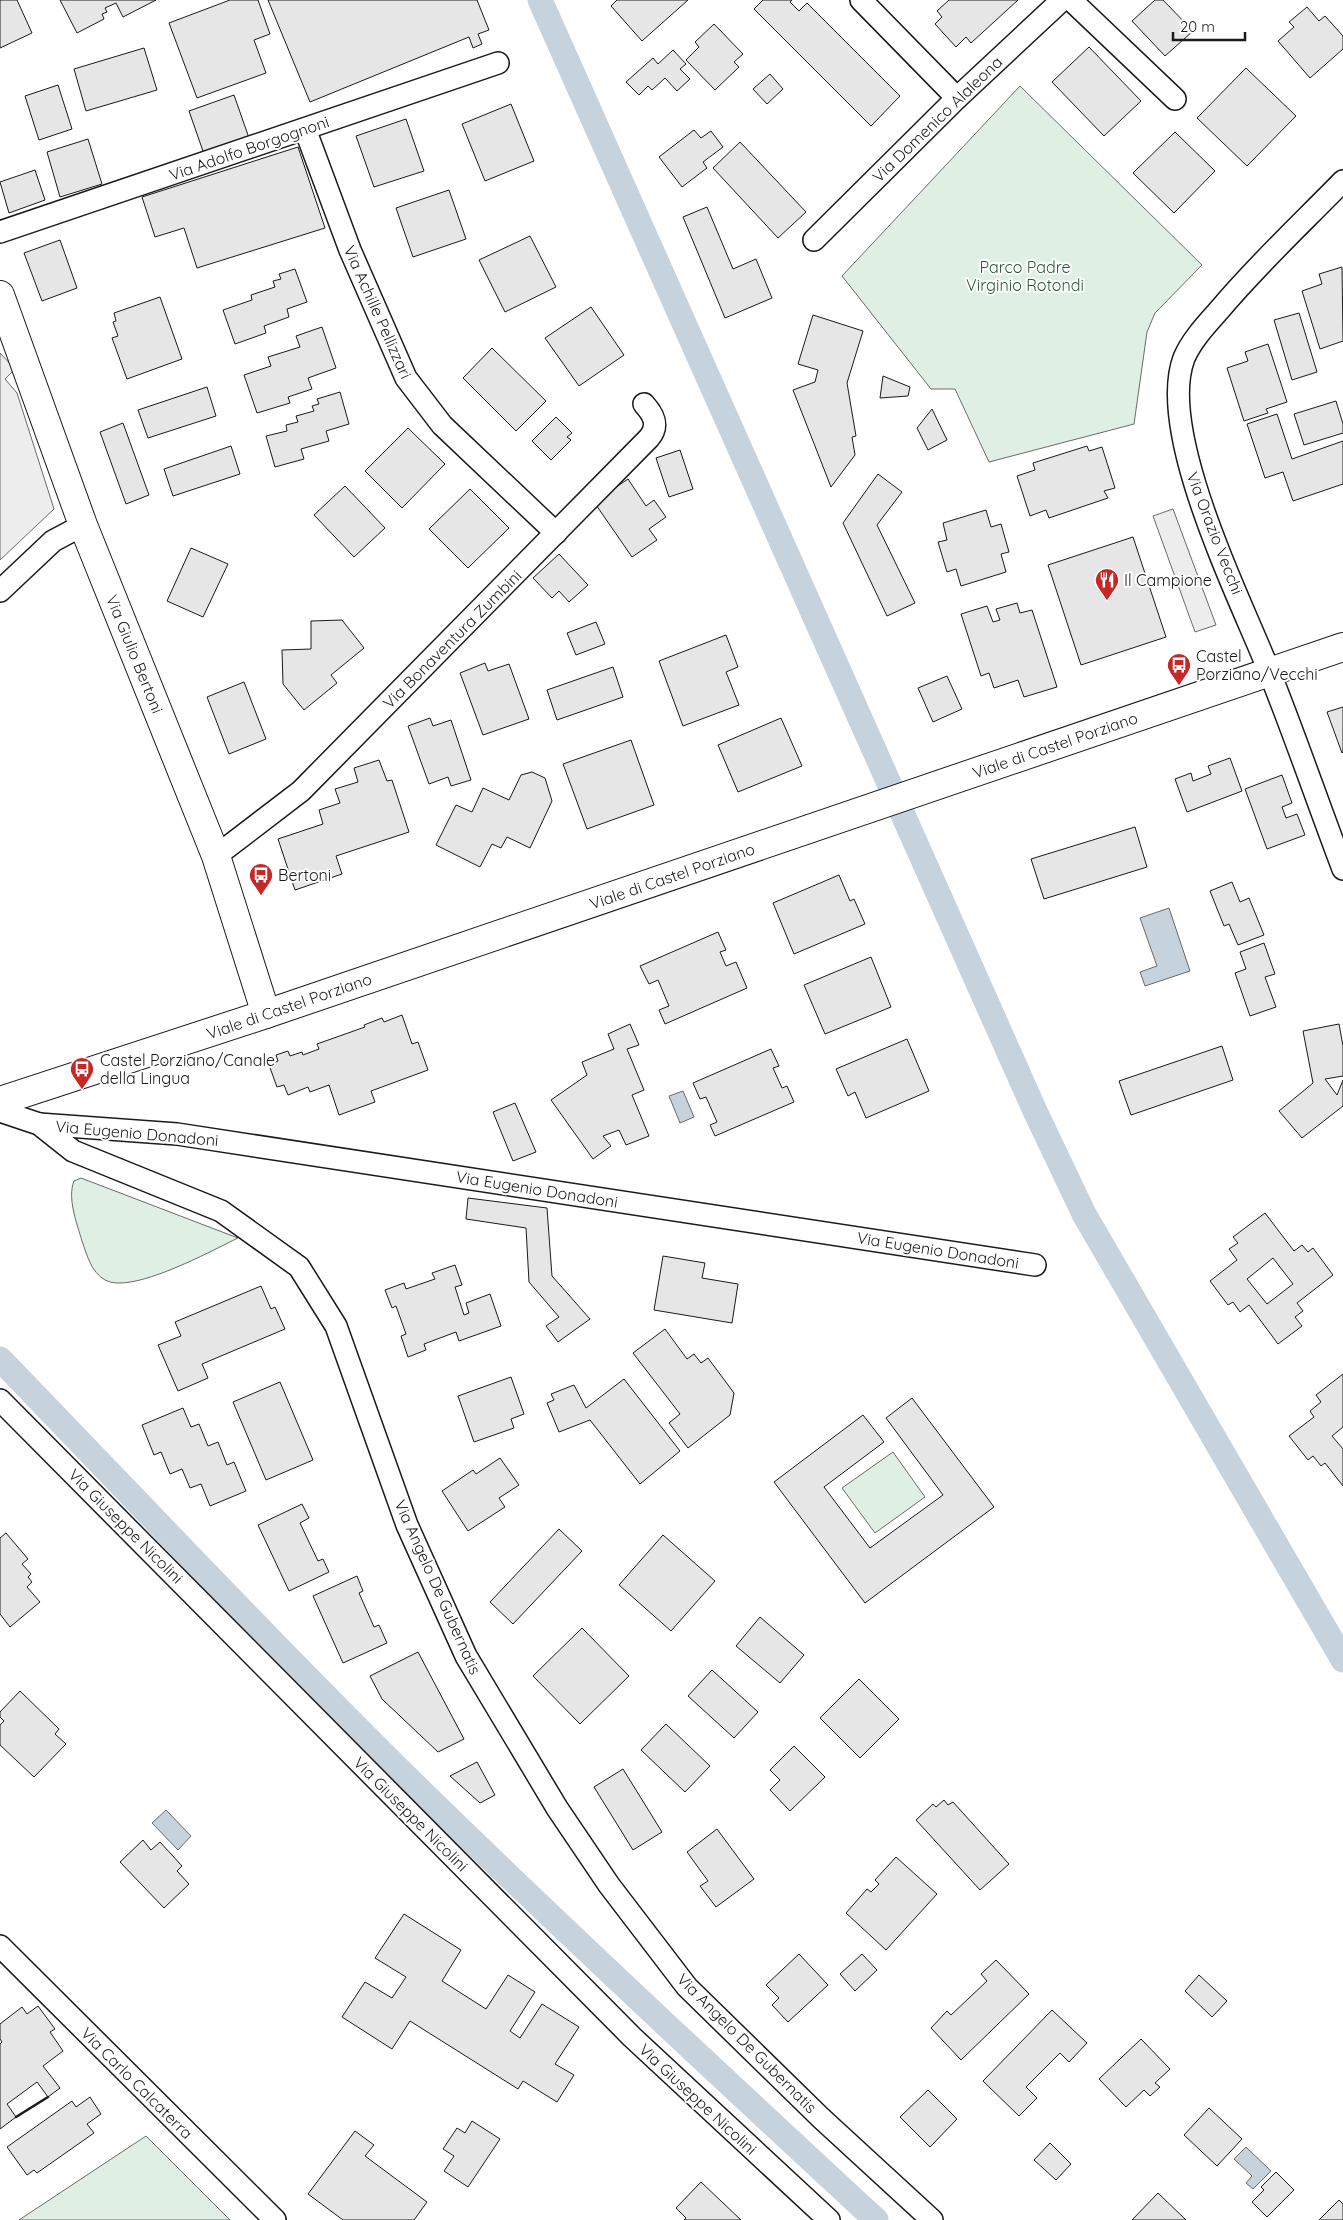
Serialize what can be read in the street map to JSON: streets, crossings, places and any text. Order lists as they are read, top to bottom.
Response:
{
  "streets": {
    "street": [
      "Via Domenico Alaleona",
      "Via Adolfo Borgognoni",
      "Via Achille Pellizzari",
      "Via Orazio Vecchi",
      "Via Bonaventura Zumbini",
      "Via Giulio Bertoni",
      "Viale di Castel Porziano",
      "Via Eugenio Donadoni",
      "Via Giuseppe Nicolini",
      "Via Angelo De Gubernatis",
      "Via Carlo Calcaterra"
    ]
  },
  "crossings": [
    ["Via Adolfo Borgognoni", "Via Achille Pellizzari"],
    ["Via Achille Pellizzari", "Via Bonaventura Zumbini"],
    ["Via Orazio Vecchi", "Viale di Castel Porziano"],
    ["Via Bonaventura Zumbini", "Via Giulio Bertoni"],
    ["Via Giulio Bertoni", "Viale di Castel Porziano"],
    ["Via Eugenio Donadoni", "Via Angelo De Gubernatis"]
  ],
  "parks": ["Parco Padre Virginio Rotondi"],
  "places": {
    "restaurant": ["Il Campione"],
    "bus stop": ["Castel Porziano/Vecchi", "Bertoni", "Castel Porziano/Canale della Lingua"]
  },
  "scale_bar": "20 m"
}
